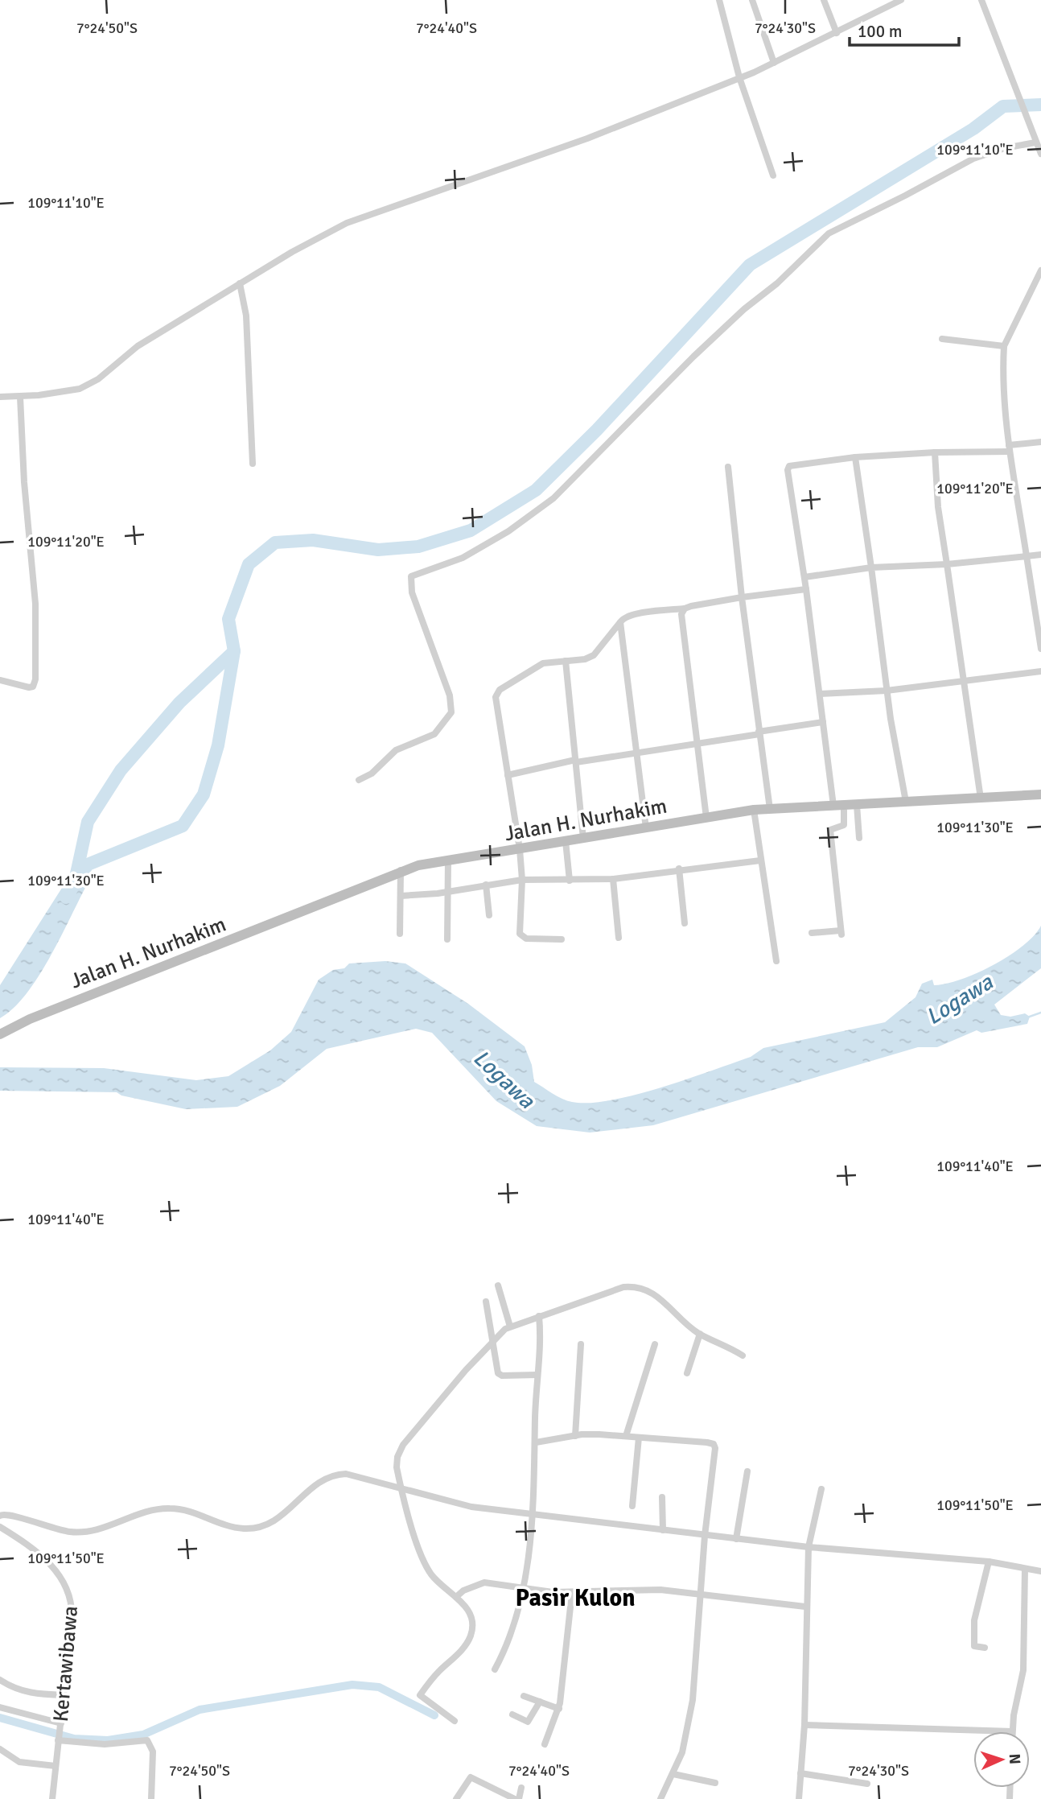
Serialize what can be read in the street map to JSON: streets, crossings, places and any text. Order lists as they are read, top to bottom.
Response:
{
  "streets": {
    "main road": ["Jalan H. Nurhakim"],
    "street": ["Kertawibawa"]
  },
  "districts": ["Pasir Kulon"],
  "water": ["Logawa"],
  "scale_bar": "100 m",
  "north": "right",
  "coordinates": [
    "7°24'50\"S",
    "7°24'40\"S",
    "7°24'30\"S",
    "109°11'10\"E",
    "109°11'20\"E",
    "109°11'30\"E",
    "109°11'40\"E",
    "109°11'50\"E"
  ]
}
